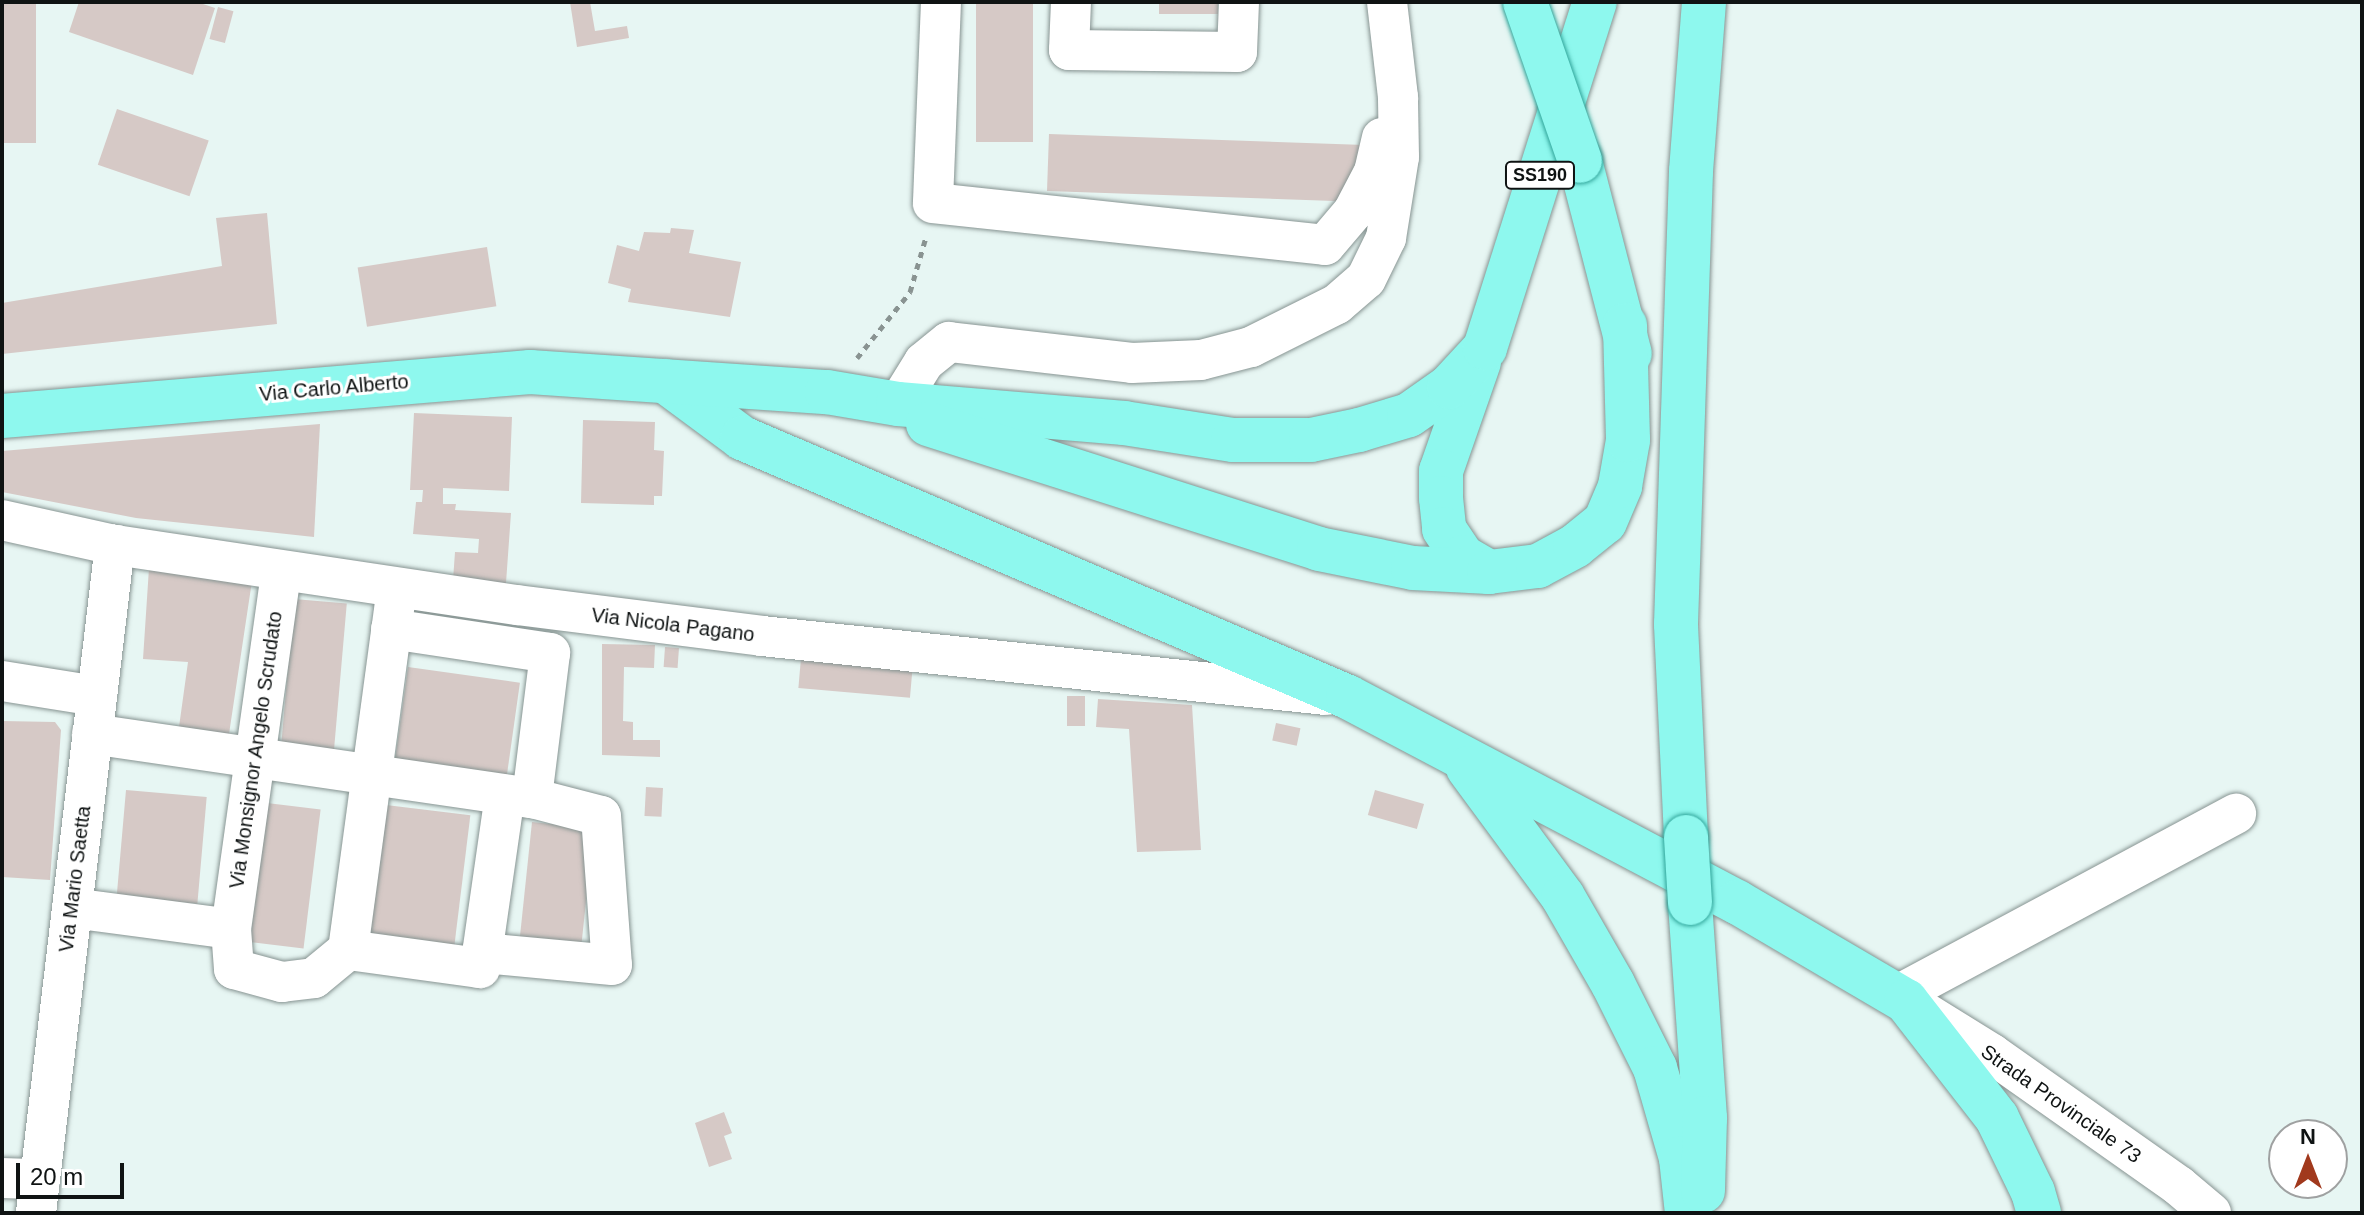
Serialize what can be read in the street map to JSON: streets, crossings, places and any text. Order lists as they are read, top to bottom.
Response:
{
  "streets": {
    "main road": ["SS190", "Via Carlo Alberto"],
    "street": [
      "Via Nicola Pagano",
      "Via Monsignor Angelo Scrudato",
      "Via Mario Saetta",
      "Strada Provinciale 73"
    ]
  },
  "crossings": [
    ["Via Nicola Pagano", "Via Monsignor Angelo Scrudato"],
    ["Via Nicola Pagano", "Via Mario Saetta"]
  ],
  "scale_bar": "20 m",
  "north": "top"
}
